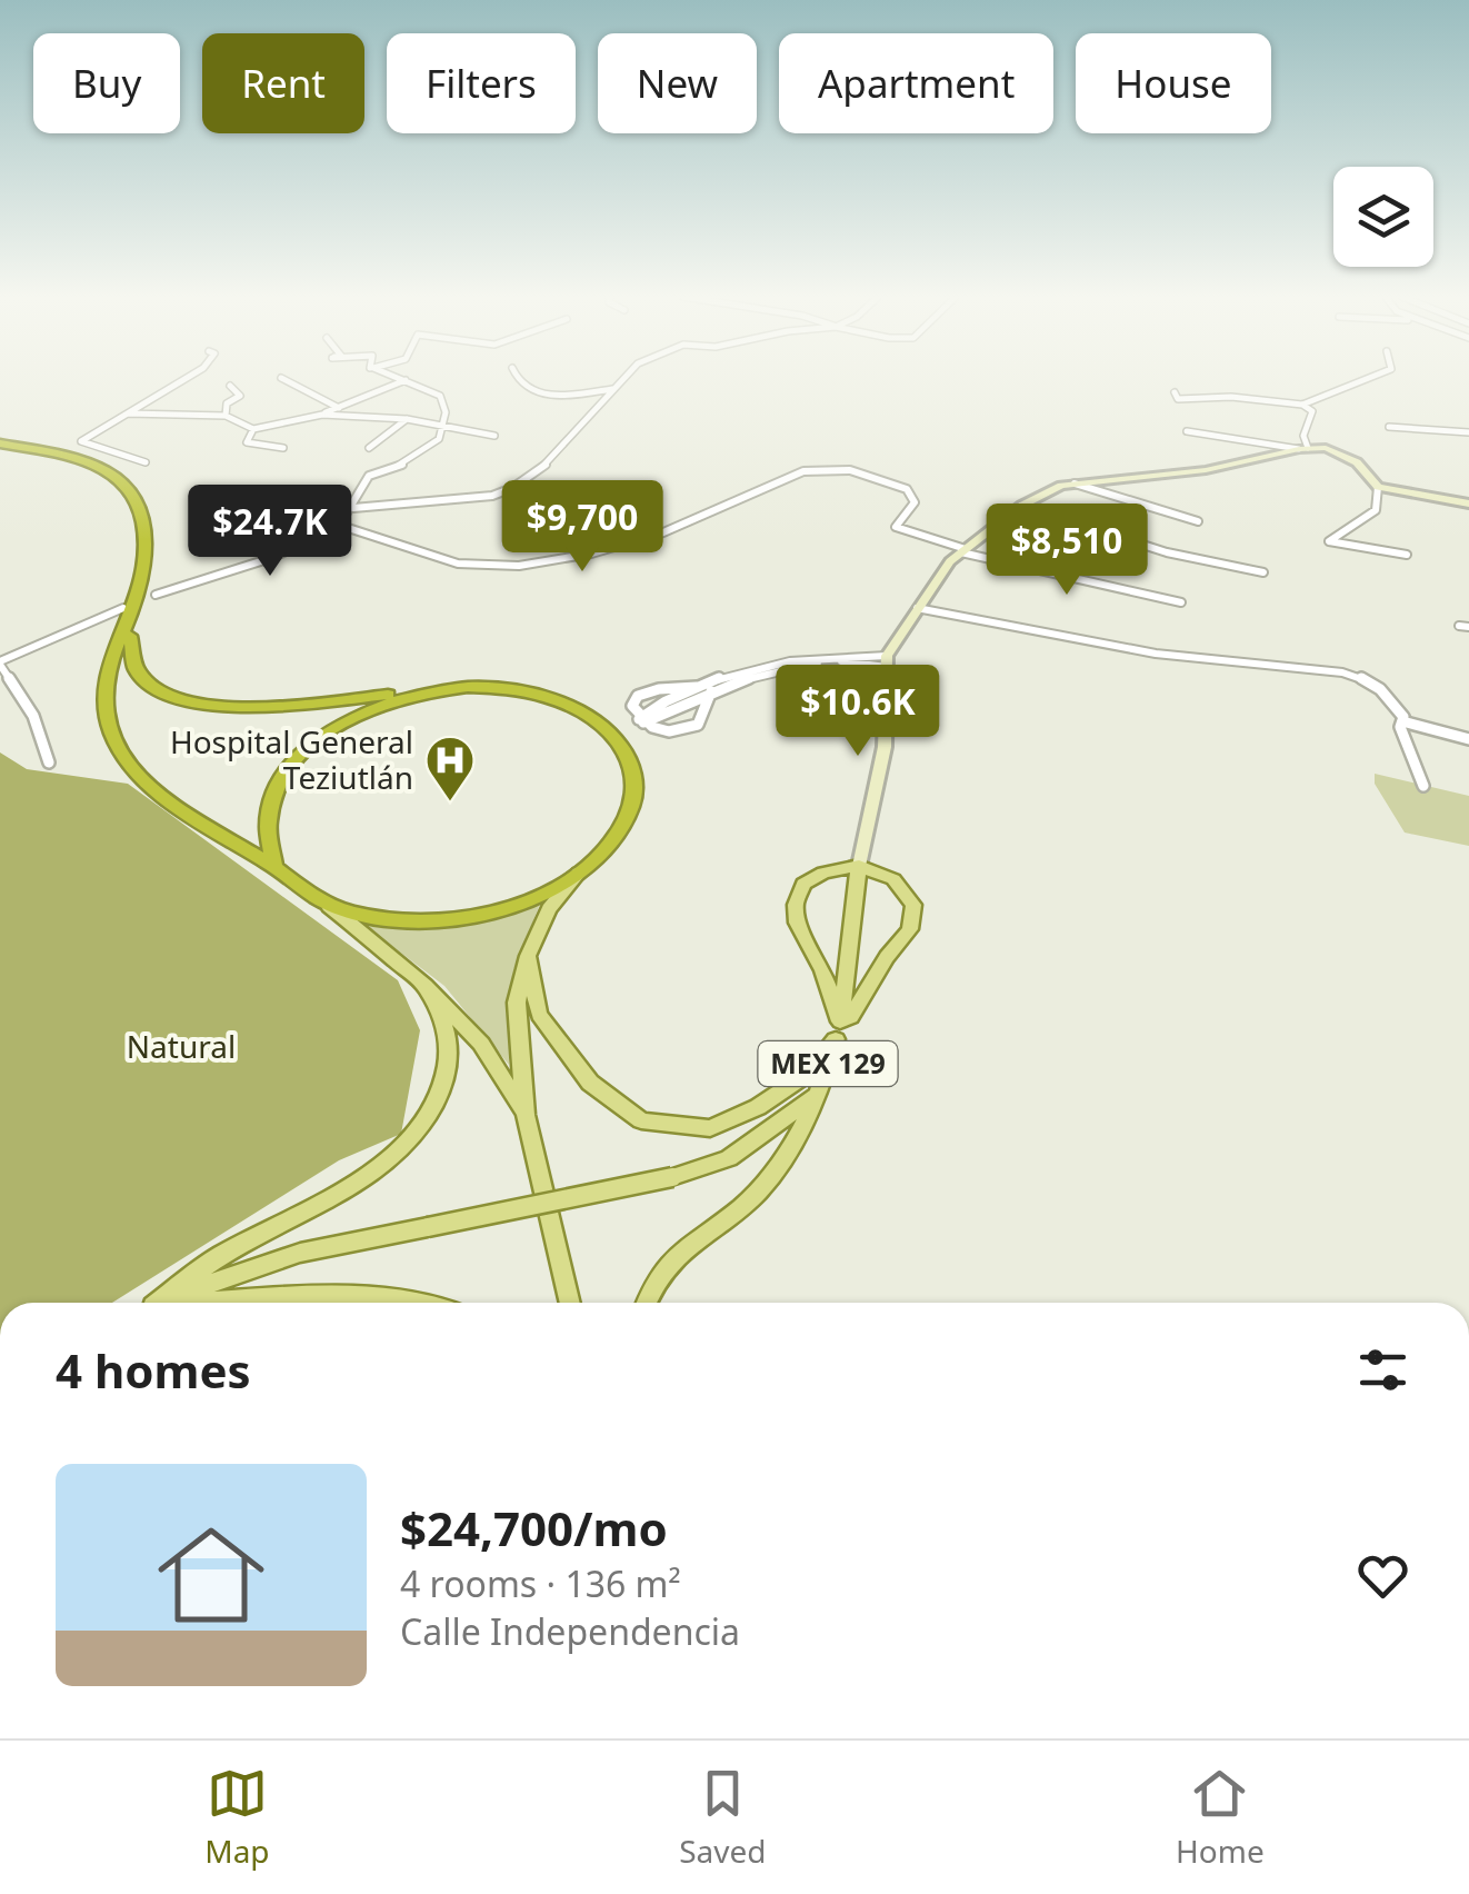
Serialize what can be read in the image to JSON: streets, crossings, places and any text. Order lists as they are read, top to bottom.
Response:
{
  "streets": {
    "main road": ["MEX 129"]
  },
  "parks": ["Natural"],
  "places": {
    "hospital": ["Hospital General Teziutlán"]
  },
  "page": {
    "chip": [
      "Buy",
      "Rent",
      "Filters",
      "New",
      "Apartment",
      "House"
    ],
    "price": [
      "$9,700",
      "$24.7K",
      "$8,510",
      "$10.6K"
    ],
    "heading": "4 homes",
    "list": [
      {
        "name": "$24,700/mo",
        "note": "4 rooms · 136 m² · Calle Independencia"
      }
    ],
    "tabs": ["Map", "Saved", "Home"]
  }
}
